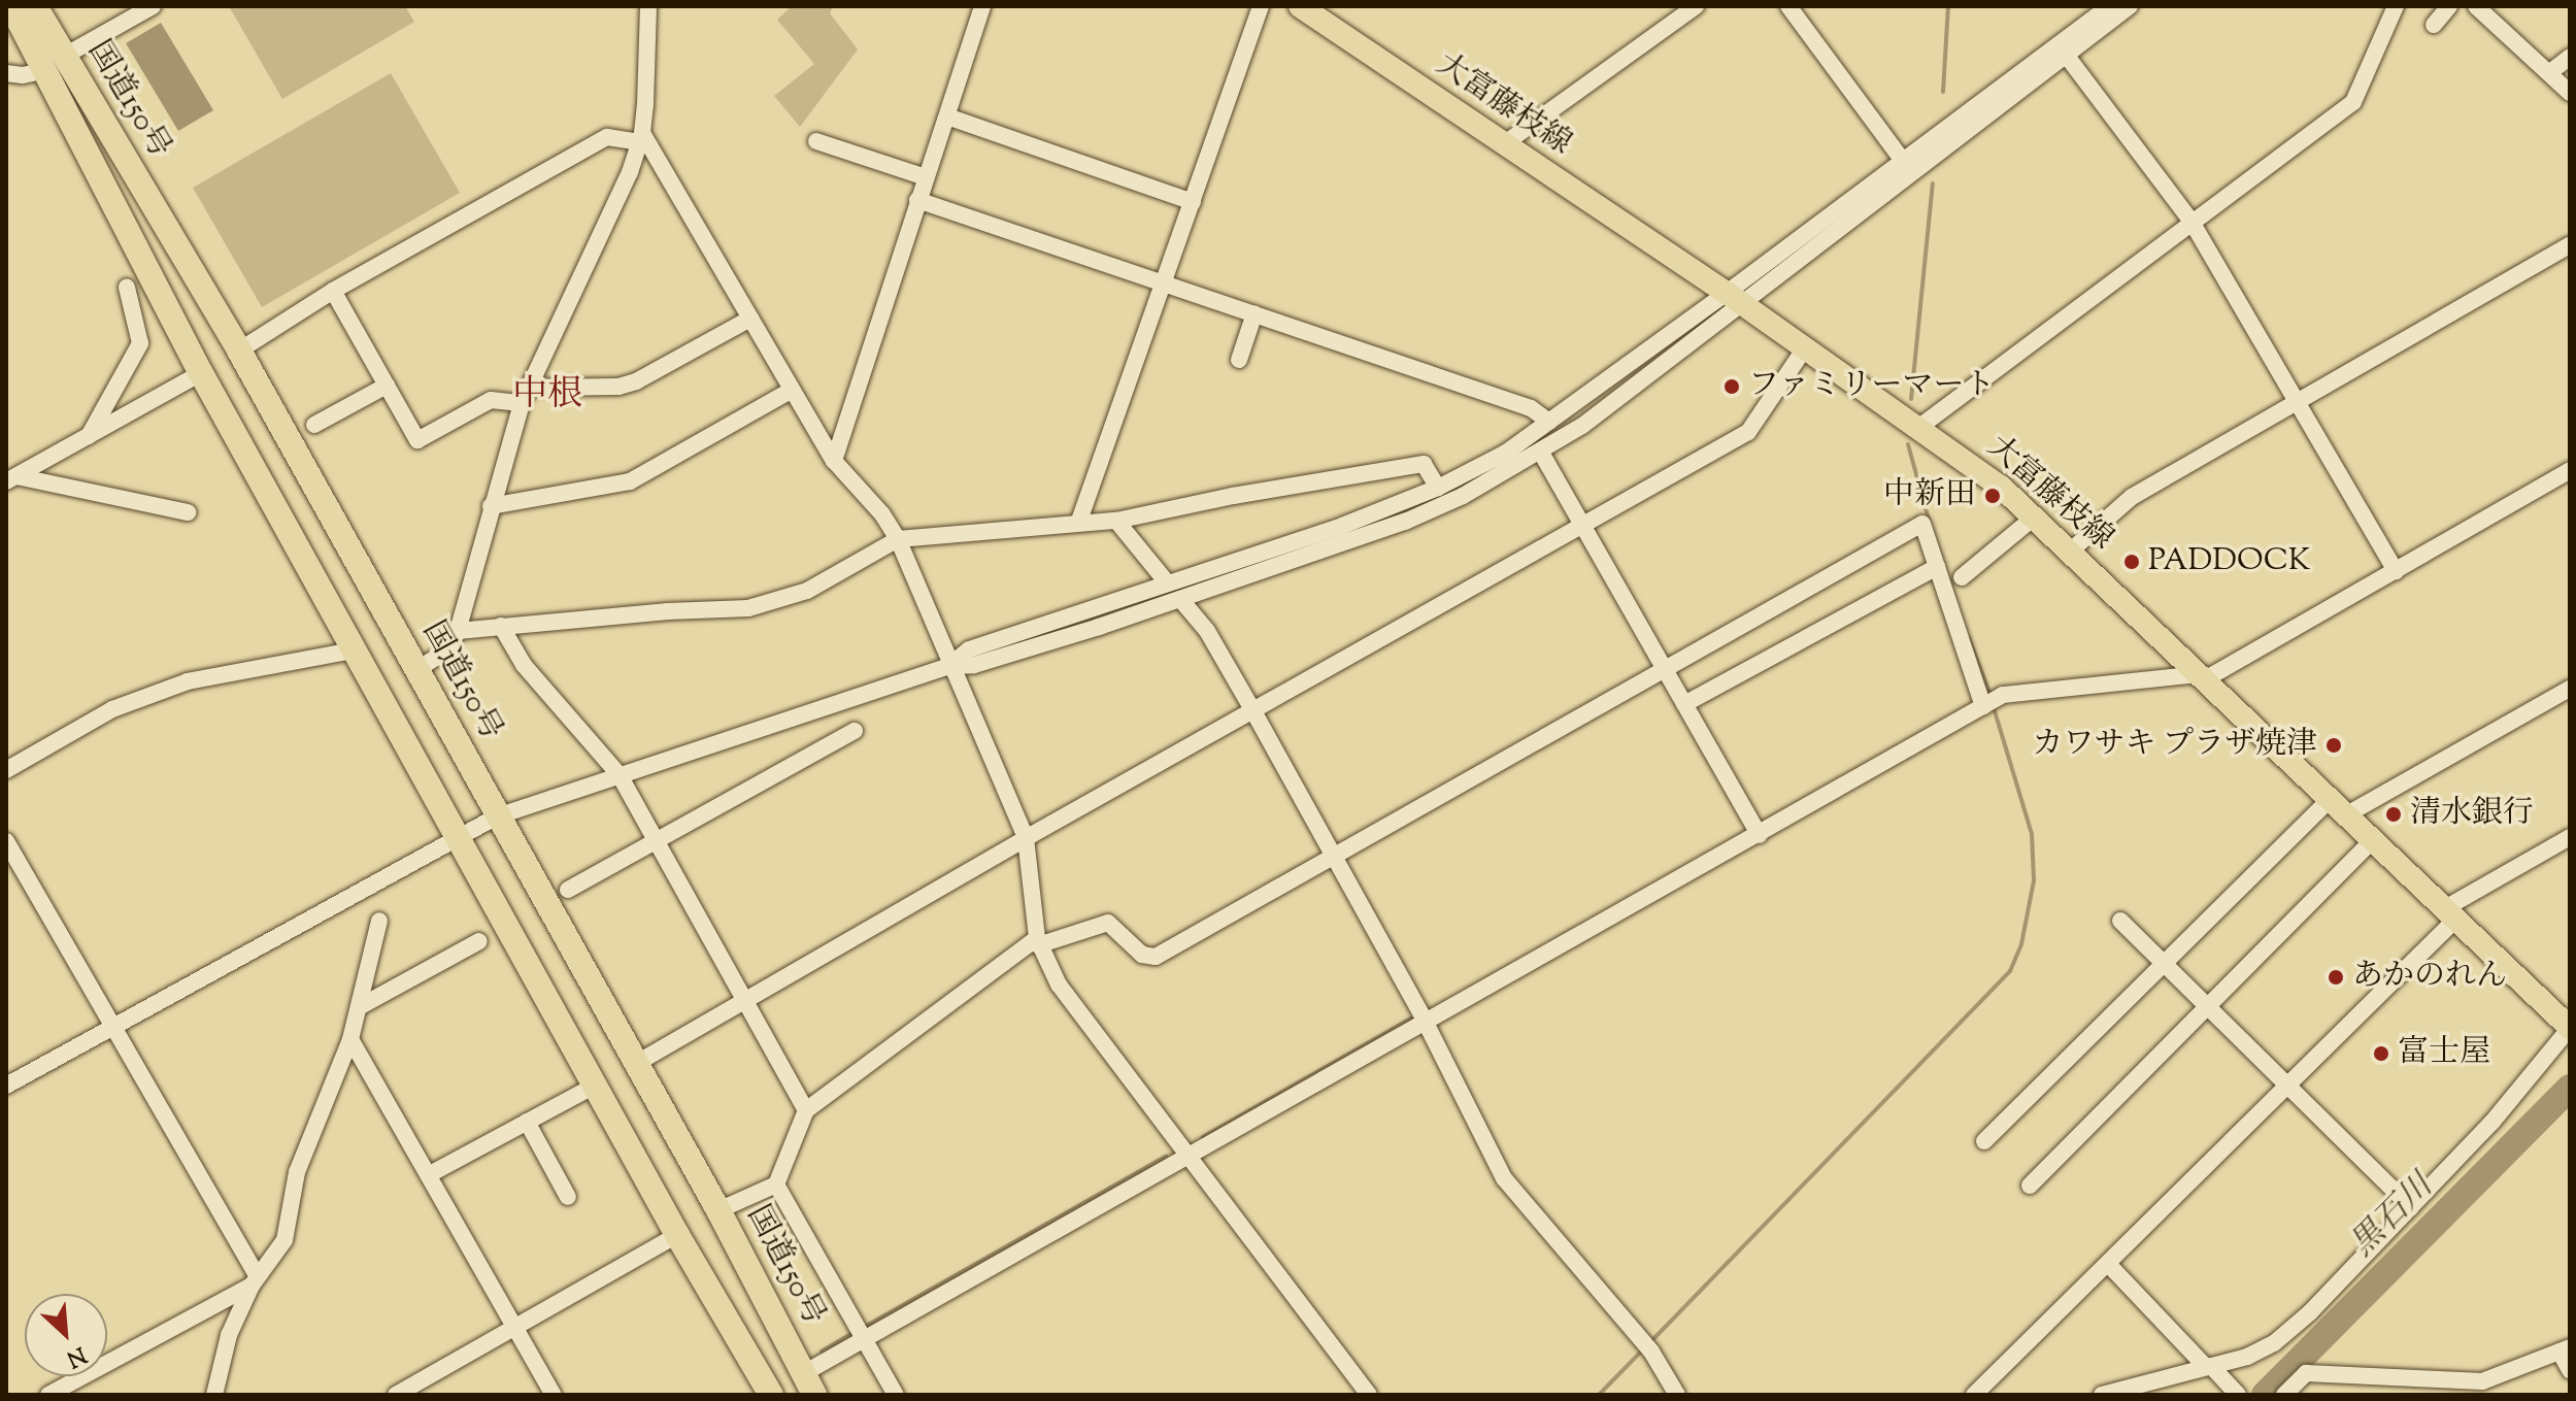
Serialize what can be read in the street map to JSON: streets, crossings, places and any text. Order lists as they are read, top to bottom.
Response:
{
  "streets": {
    "highway": ["国道150号"],
    "main road": ["大富藤枝線"]
  },
  "districts": ["中根"],
  "water": ["黒石川"],
  "places": [
    "ファミリーマート",
    "中新田",
    "PADDOCK",
    "カワサキ プラザ焼津",
    "清水銀行",
    "あかのれん",
    "富士屋"
  ],
  "north": "bottom right"
}
